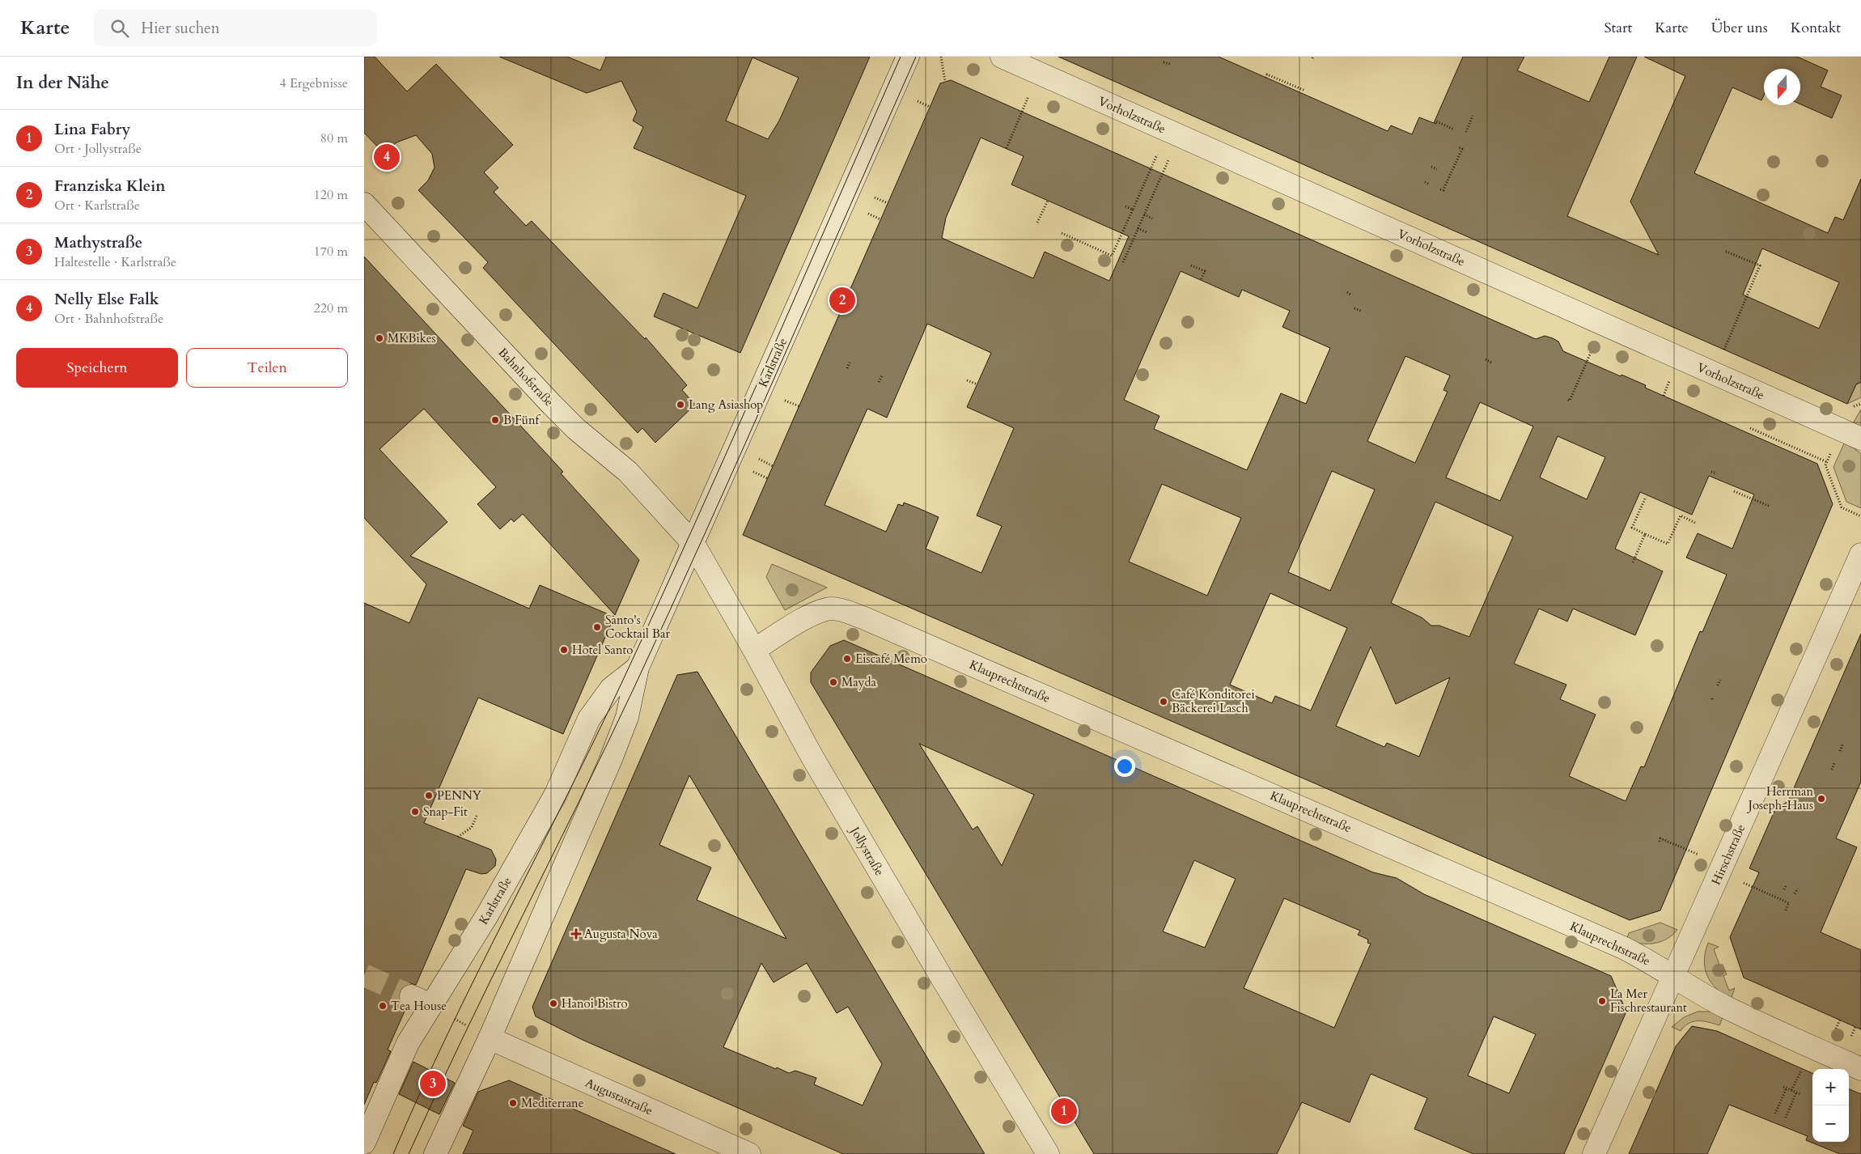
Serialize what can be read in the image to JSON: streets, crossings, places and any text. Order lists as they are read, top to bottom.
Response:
{
  "streets": {
    "street": [
      "Vorholzstraße",
      "Karlstraße",
      "Bahnhofstraße",
      "Klauprechtstraße",
      "Jollystraße",
      "Hirschstraße",
      "Augustastraße"
    ]
  },
  "crossings": [
    ["Karlstraße", "Bahnhofstraße"],
    ["Karlstraße", "Jollystraße"],
    ["Karlstraße", "Augustastraße"],
    ["Bahnhofstraße", "Jollystraße"],
    ["Klauprechtstraße", "Jollystraße"],
    ["Klauprechtstraße", "Hirschstraße"]
  ],
  "places": {
    "other": [
      "MKBikes",
      "Lang Asiashop",
      "B Fünf",
      "Santo's Cocktail Bar",
      "Hotel Santo",
      "Eiscafé Memo",
      "Mayda",
      "Café Konditorei Bäckerei Lasch",
      "PENNY",
      "Herrman Joseph-Haus",
      "Snap-Fit",
      "La Mer Fischrestaurant",
      "Hanoi Bistro",
      "Tea House",
      "Mediterrane"
    ],
    "health": ["Augusta Nova"]
  },
  "north": "bottom",
  "page": {
    "header": "Karte",
    "search": "Hier suchen",
    "nav": [
      "Start",
      "Karte",
      "Über uns",
      "Kontakt"
    ],
    "heading": ["In der Nähe", "4 Ergebnisse"],
    "list": [
      {
        "mark": "1",
        "name": "Lina Fabry",
        "note": "Ort · Jollystraße",
        "value": "80 m"
      },
      {
        "mark": "2",
        "name": "Franziska Klein",
        "note": "Ort · Karlstraße",
        "value": "120 m"
      },
      {
        "mark": "3",
        "name": "Mathystraße",
        "note": "Haltestelle · Karlstraße",
        "value": "170 m"
      },
      {
        "mark": "4",
        "name": "Nelly Else Falk",
        "note": "Ort · Bahnhofstraße",
        "value": "220 m"
      }
    ],
    "pins": [
      "4",
      "2",
      "3",
      "1"
    ],
    "buttons": ["Speichern", "Teilen"],
    "map_buttons": ["+", "−"]
  }
}
